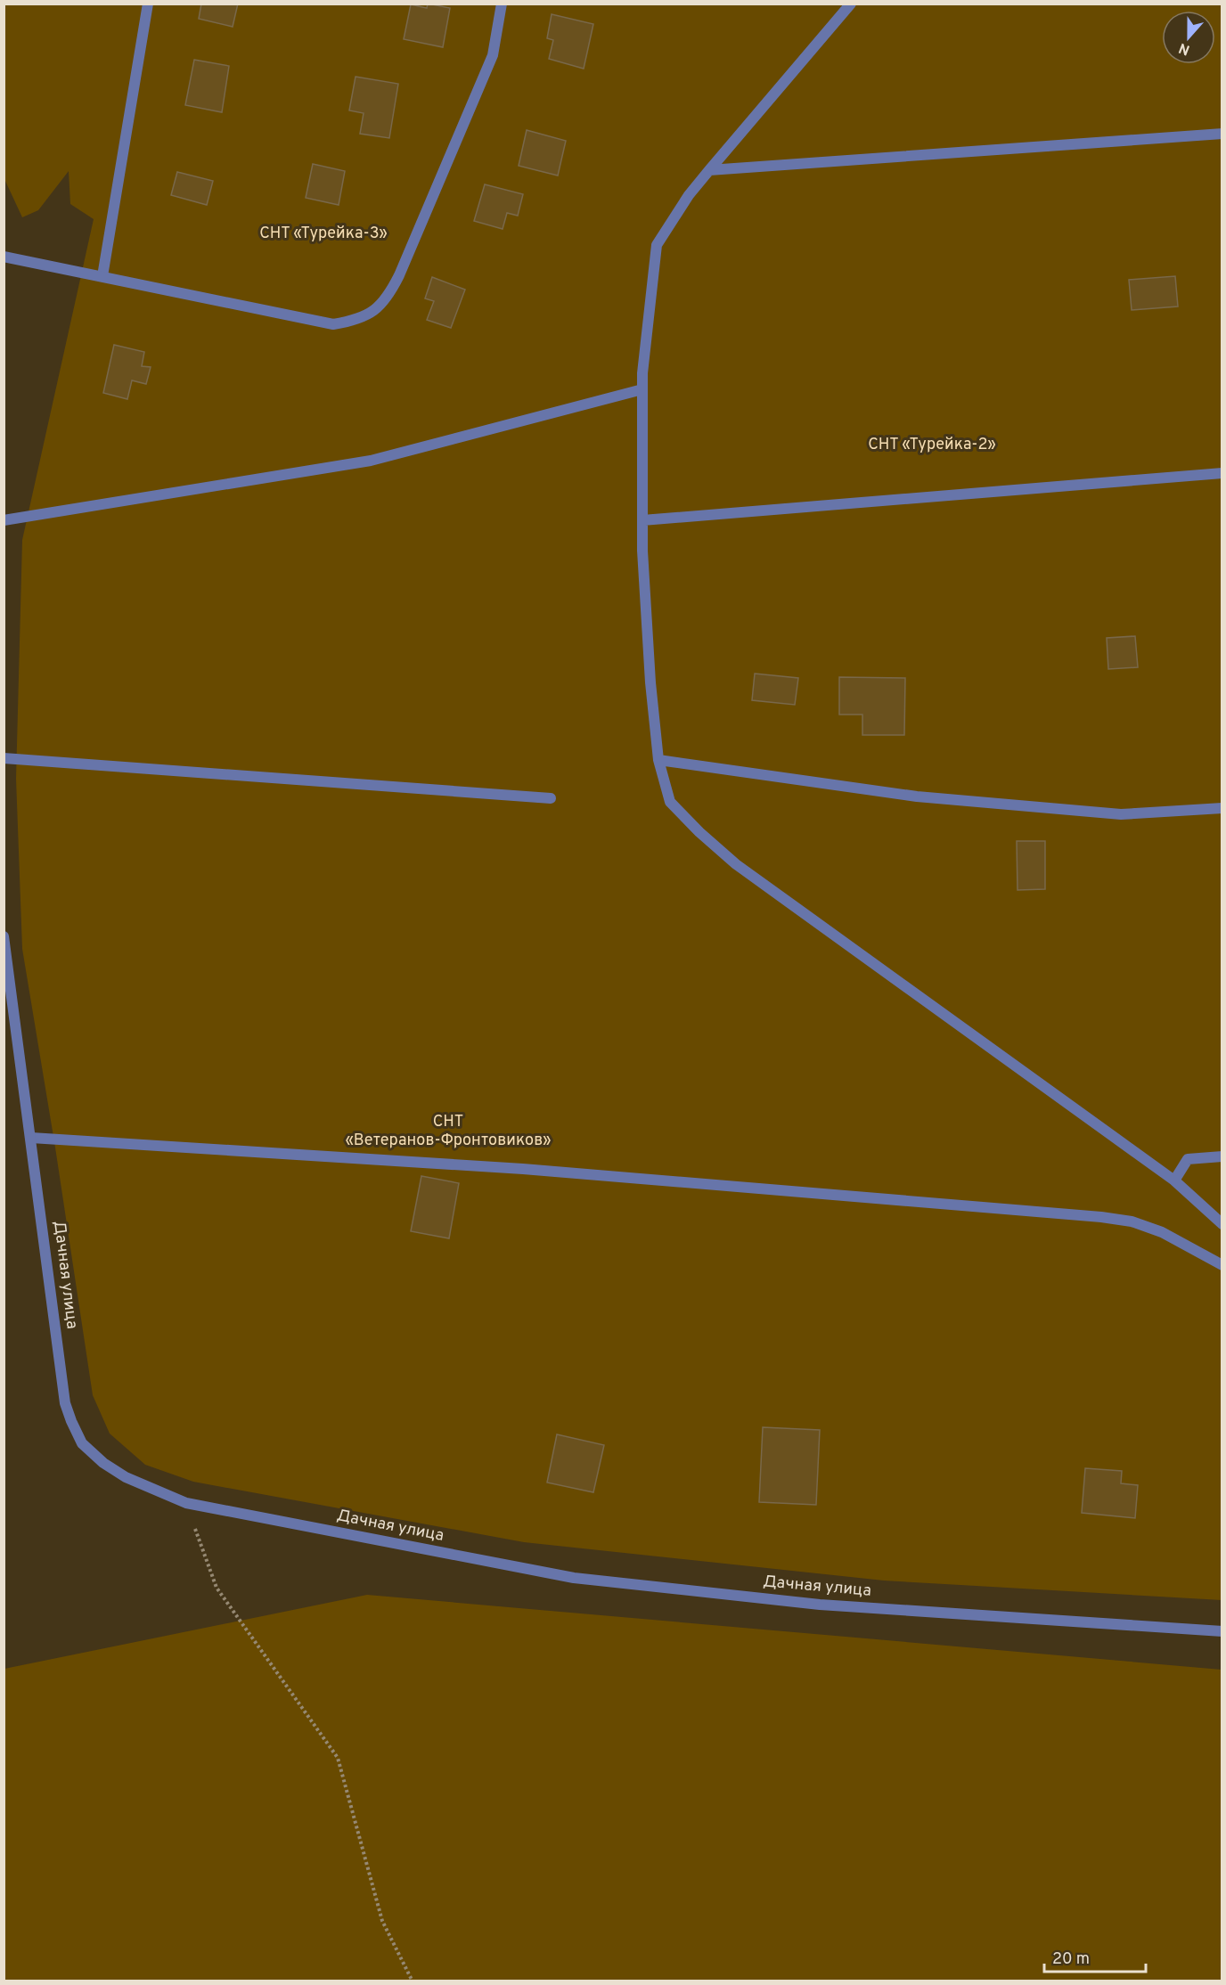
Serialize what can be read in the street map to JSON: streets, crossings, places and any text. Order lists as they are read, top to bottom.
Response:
{
  "streets": {
    "street": ["Дачная улица"]
  },
  "parks": ["СНТ «Турейка-3»", "СНТ «Турейка-2»", "СНТ «Ветеранов-Фронтовиков»"],
  "scale_bar": "20 m",
  "north": "bottom"
}
